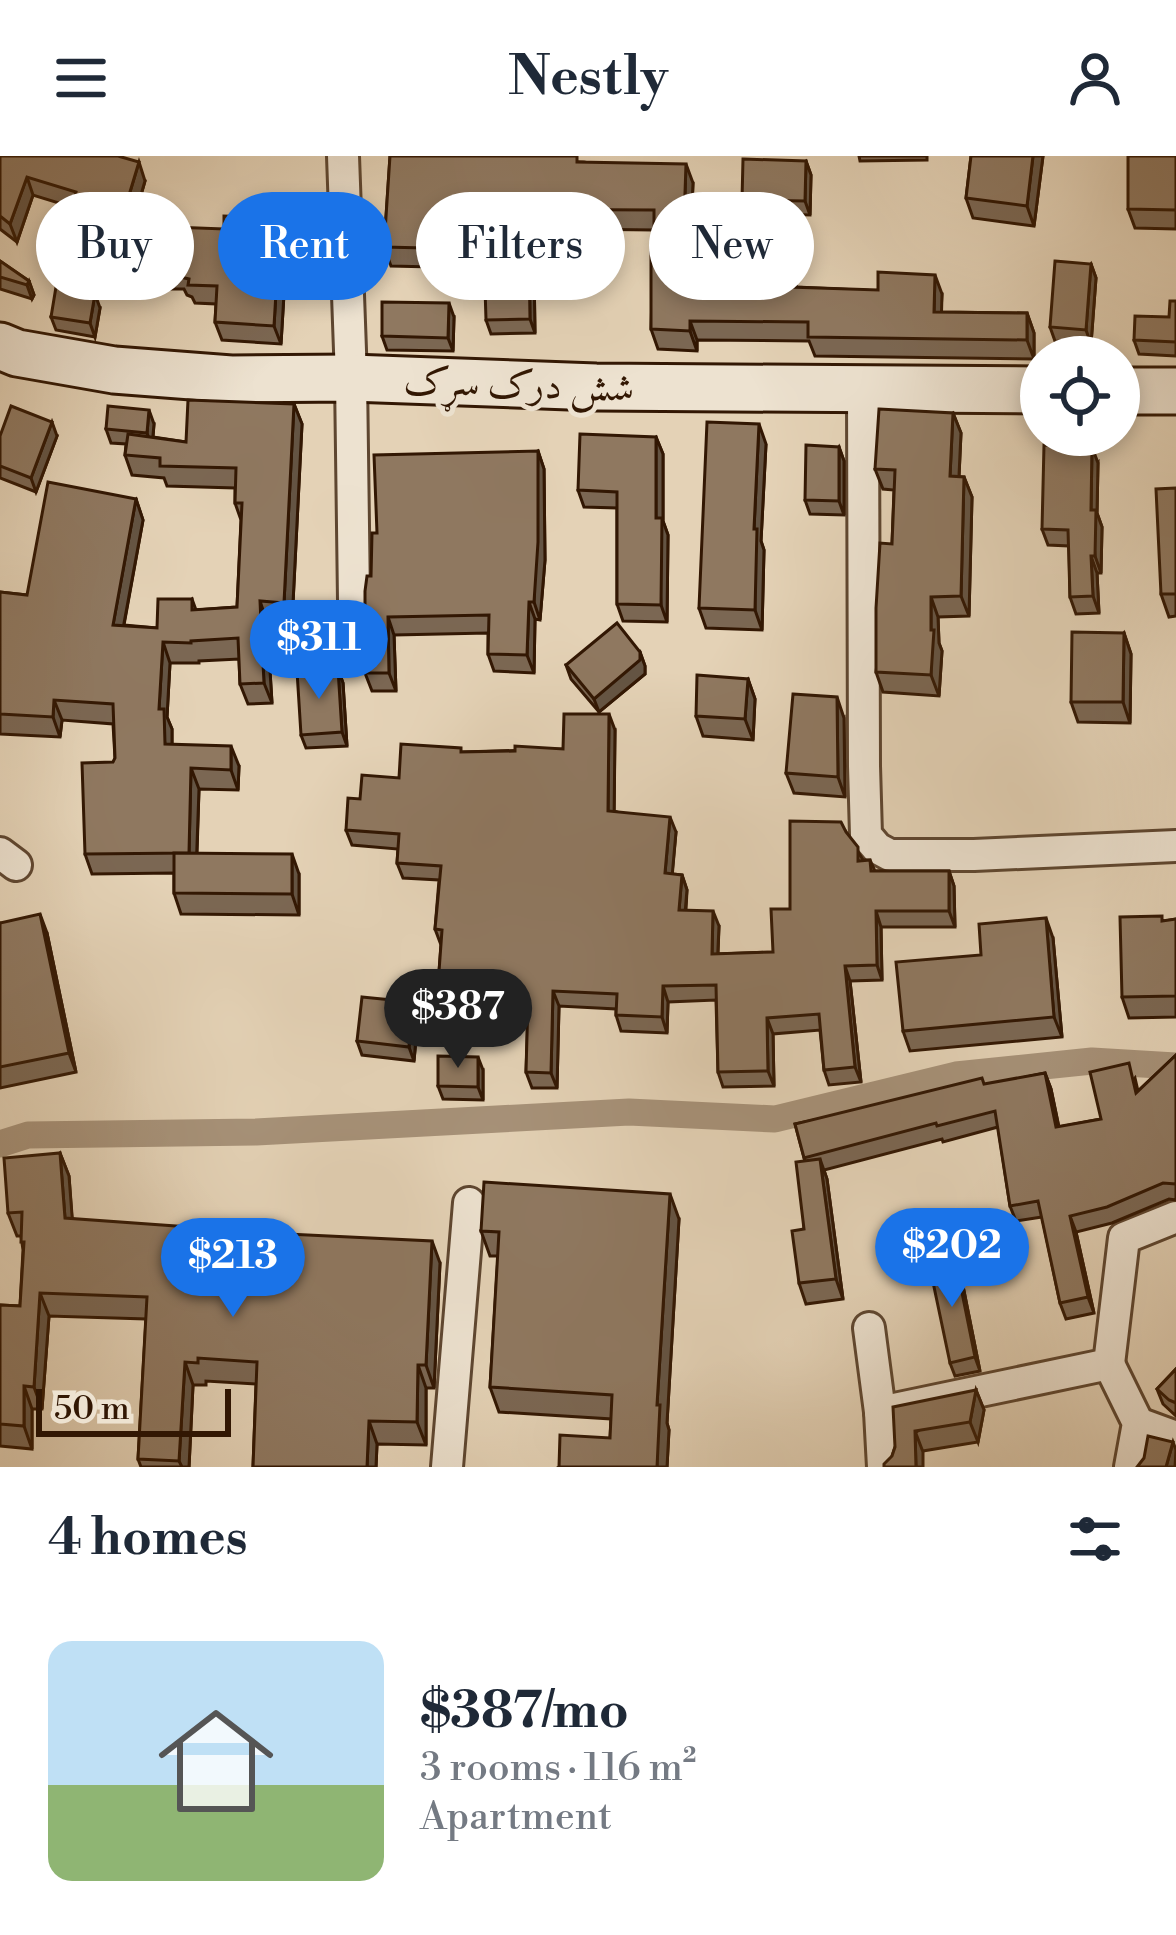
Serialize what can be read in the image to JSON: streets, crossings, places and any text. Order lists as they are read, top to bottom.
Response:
{
  "streets": {
    "main road": ["شش درک سړک"]
  },
  "scale_bar": "50 m",
  "page": {
    "header": "Nestly",
    "chip": [
      "Buy",
      "Rent",
      "Filters",
      "New"
    ],
    "price": [
      "$311",
      "$387",
      "$202",
      "$213"
    ],
    "scale": "50 m",
    "heading": "4 homes",
    "list": [
      {
        "name": "$387/mo",
        "note": "3 rooms · 116 m² · Apartment"
      }
    ]
  }
}
